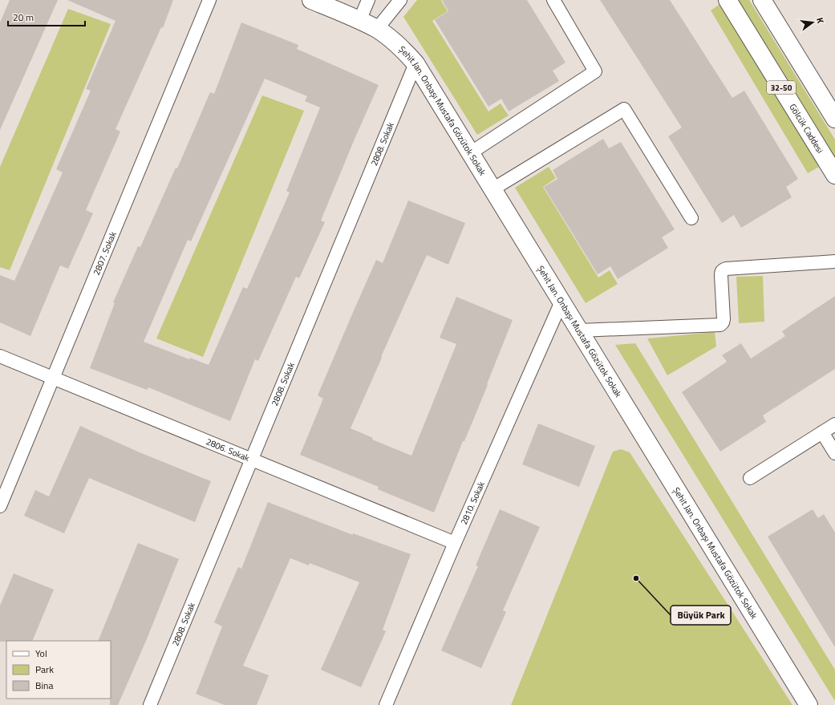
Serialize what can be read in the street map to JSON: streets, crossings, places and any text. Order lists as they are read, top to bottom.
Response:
{
  "streets": {
    "street": ["32-50", "Şehit Jan. Onbaşı Mustafa Gözütok Sokak", "Gölcük Caddesi"],
    "lane": [
      "2808. Sokak",
      "2807. Sokak",
      "2806. Sokak",
      "2810. Sokak"
    ]
  },
  "crossings": [
    ["Şehit Jan. Onbaşı Mustafa Gözütok Sokak", "2808. Sokak"],
    ["Şehit Jan. Onbaşı Mustafa Gözütok Sokak", "2810. Sokak"],
    ["2808. Sokak", "2806. Sokak"],
    ["2807. Sokak", "2806. Sokak"],
    ["2806. Sokak", "2810. Sokak"]
  ],
  "places": ["Büyük Park"],
  "legend": ["Yol", "Park", "Bina"],
  "scale_bar": "20 m",
  "north": "right"
}
